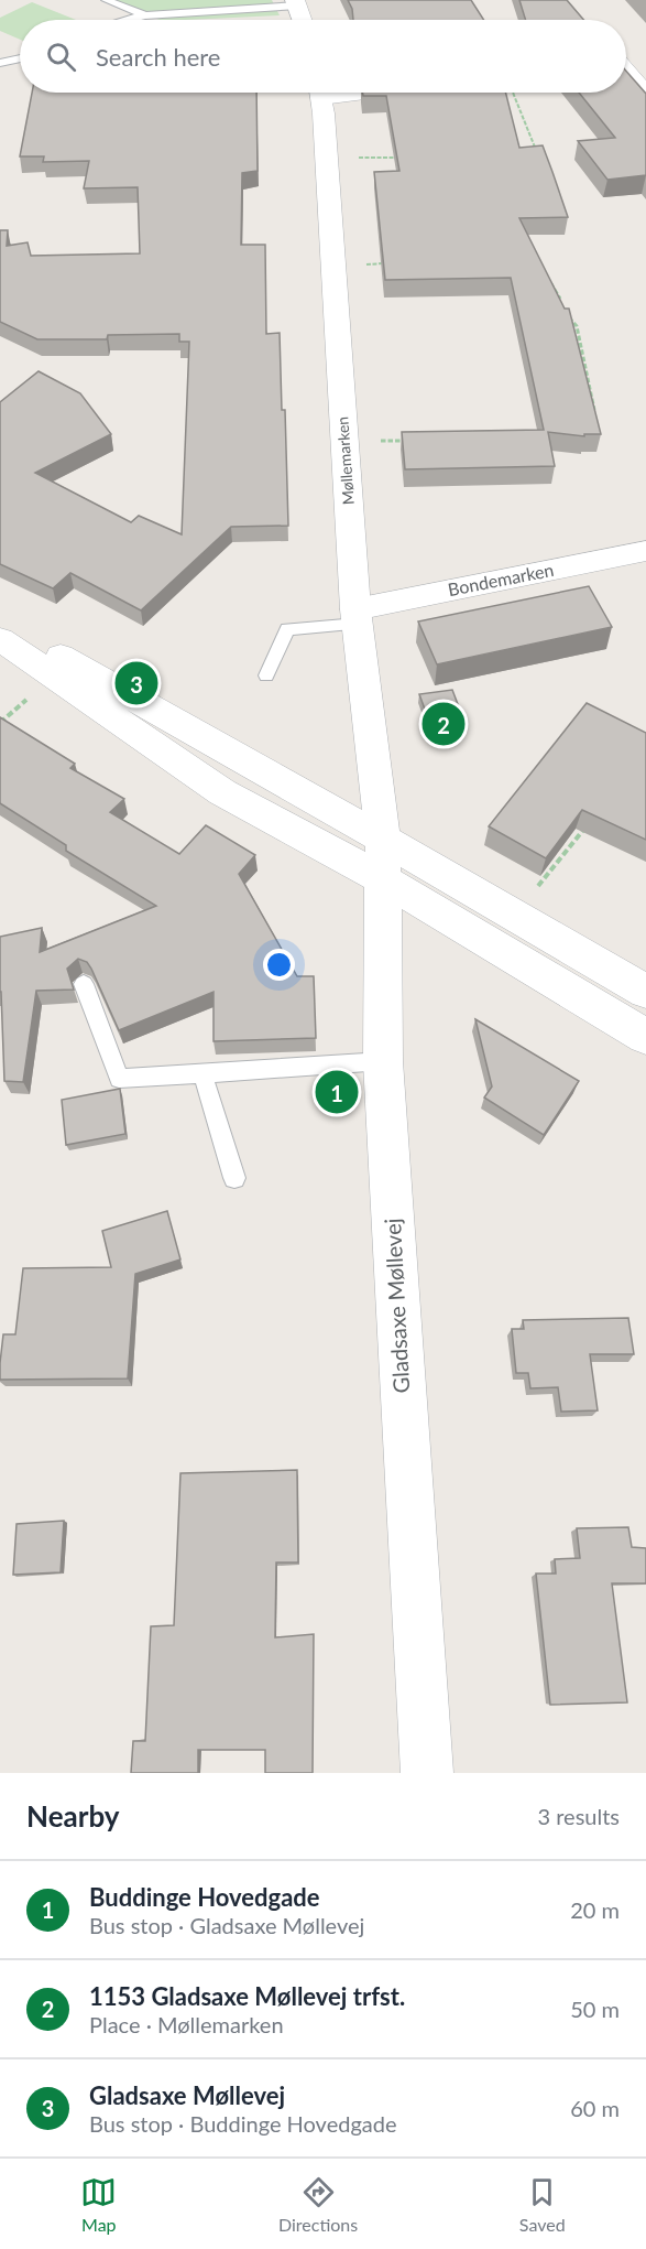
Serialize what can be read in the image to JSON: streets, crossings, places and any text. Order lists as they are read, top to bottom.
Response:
{
  "streets": {
    "street": ["Møllemarken", "Bondemarken", "Gladsaxe Møllevej"]
  },
  "crossings": [
    ["Møllemarken", "Bondemarken"],
    ["Møllemarken", "Gladsaxe Møllevej"]
  ],
  "page": {
    "search": "Search here",
    "pins": ["3", "2", "1"],
    "heading": ["Nearby", "3 results"],
    "list": [
      {
        "mark": "1",
        "name": "Buddinge Hovedgade",
        "note": "Bus stop · Gladsaxe Møllevej",
        "value": "20 m"
      },
      {
        "mark": "2",
        "name": "1153 Gladsaxe Møllevej trfst.",
        "note": "Place · Møllemarken",
        "value": "50 m"
      },
      {
        "mark": "3",
        "name": "Gladsaxe Møllevej",
        "note": "Bus stop · Buddinge Hovedgade",
        "value": "60 m"
      }
    ],
    "nav": ["Map", "Directions", "Saved"]
  }
}
